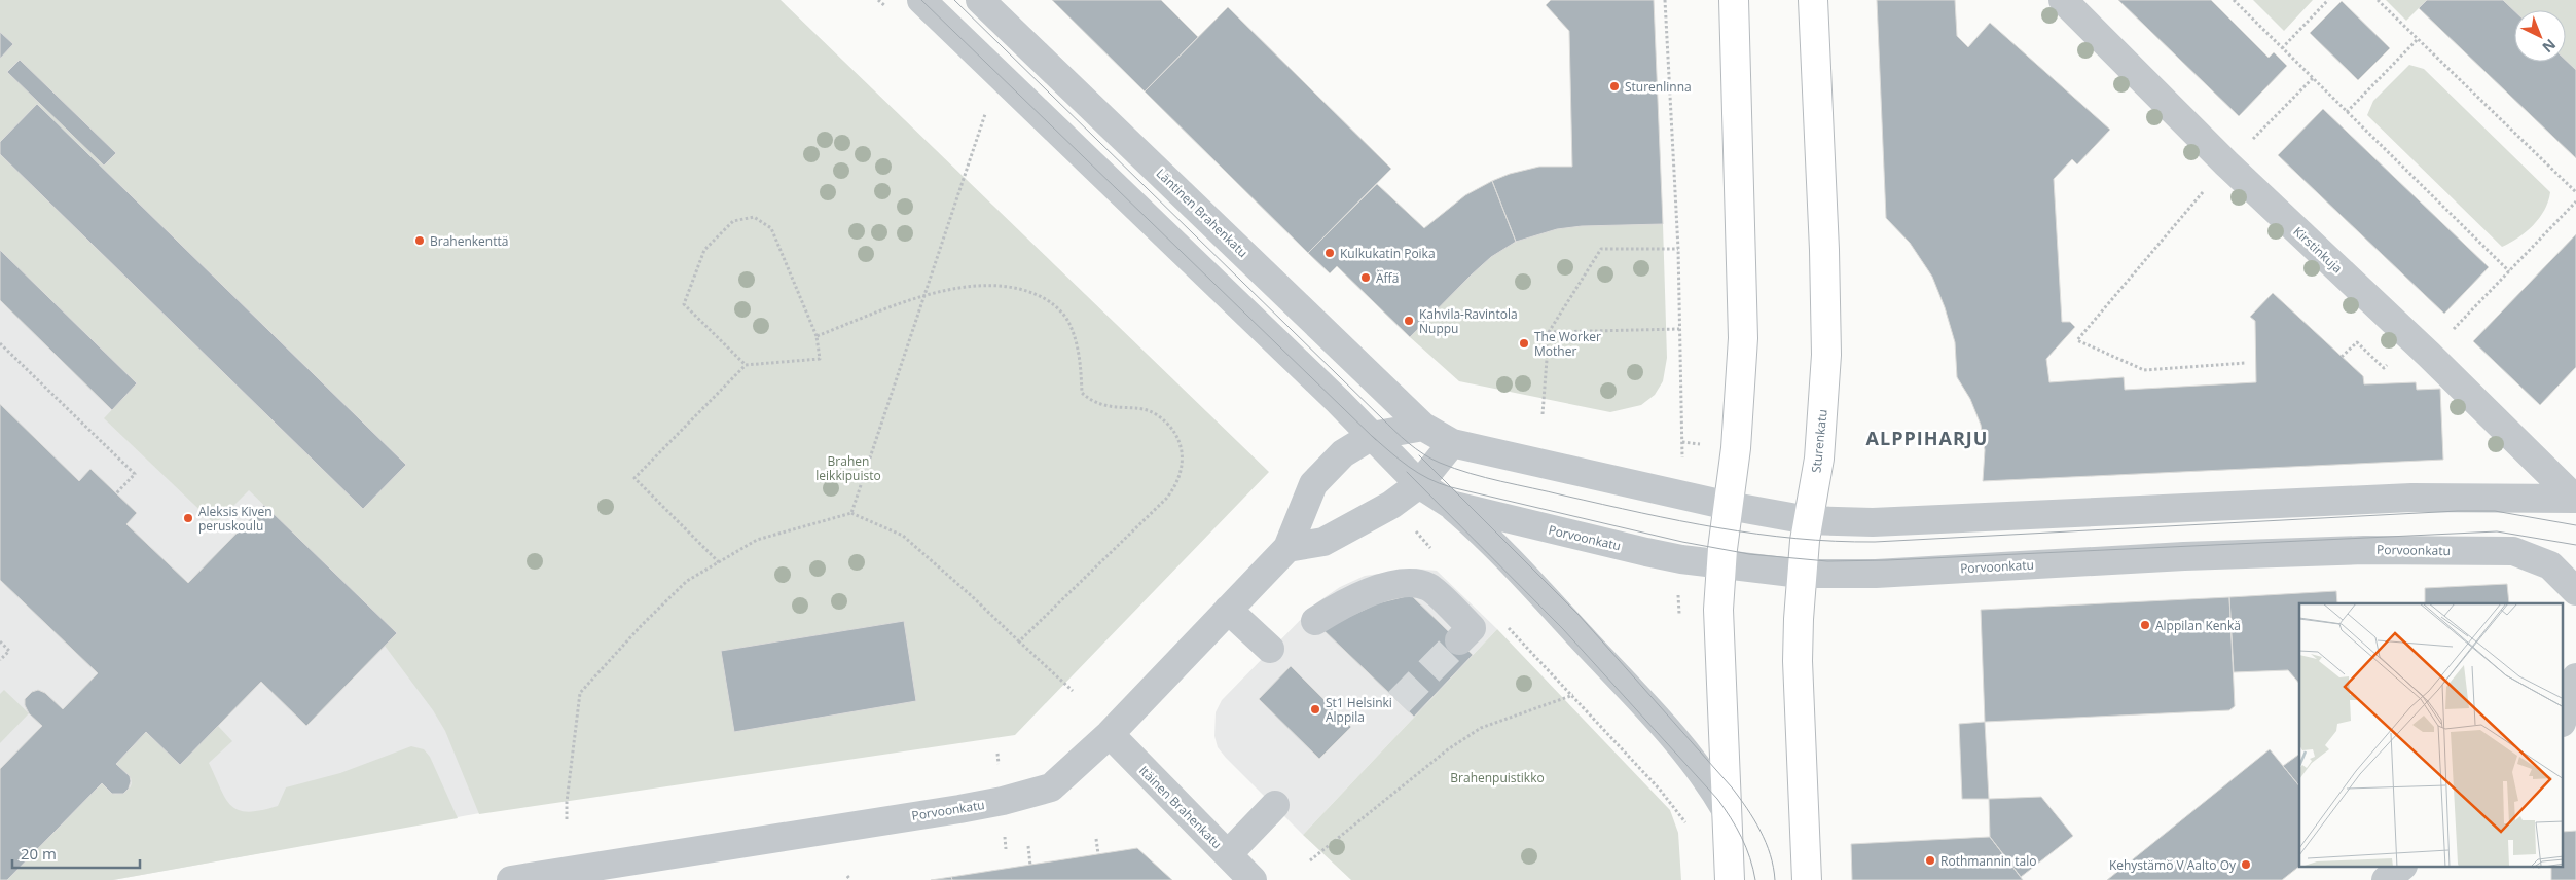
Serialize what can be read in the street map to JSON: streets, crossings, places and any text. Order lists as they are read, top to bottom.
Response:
{
  "streets": {
    "main road": ["Sturenkatu"],
    "street": [
      "Läntinen Brahenkatu",
      "Kirstinkuja",
      "Porvoonkatu",
      "Itäinen Brahenkatu"
    ]
  },
  "crossings": [
    ["Läntinen Brahenkatu", "Porvoonkatu"],
    ["Sturenkatu", "Porvoonkatu"],
    ["Porvoonkatu", "Itäinen Brahenkatu"]
  ],
  "districts": ["ALPPIHARJU"],
  "parks": ["Brahen leikkipuisto", "Brahenpuistikko"],
  "places": [
    "Sturenlinna",
    "Brahenkenttä",
    "Kulkukatin Poika",
    "Äffä",
    "Kahvila-Ravintola Nuppu",
    "The Worker Mother",
    "Aleksis Kiven peruskoulu",
    "Alppilan Kenkä",
    "St1 Helsinki Alppila",
    "Rothmannin talo",
    "Kehystämö V Aalto Oy"
  ],
  "scale_bar": "20 m",
  "north": "bottom right"
}
